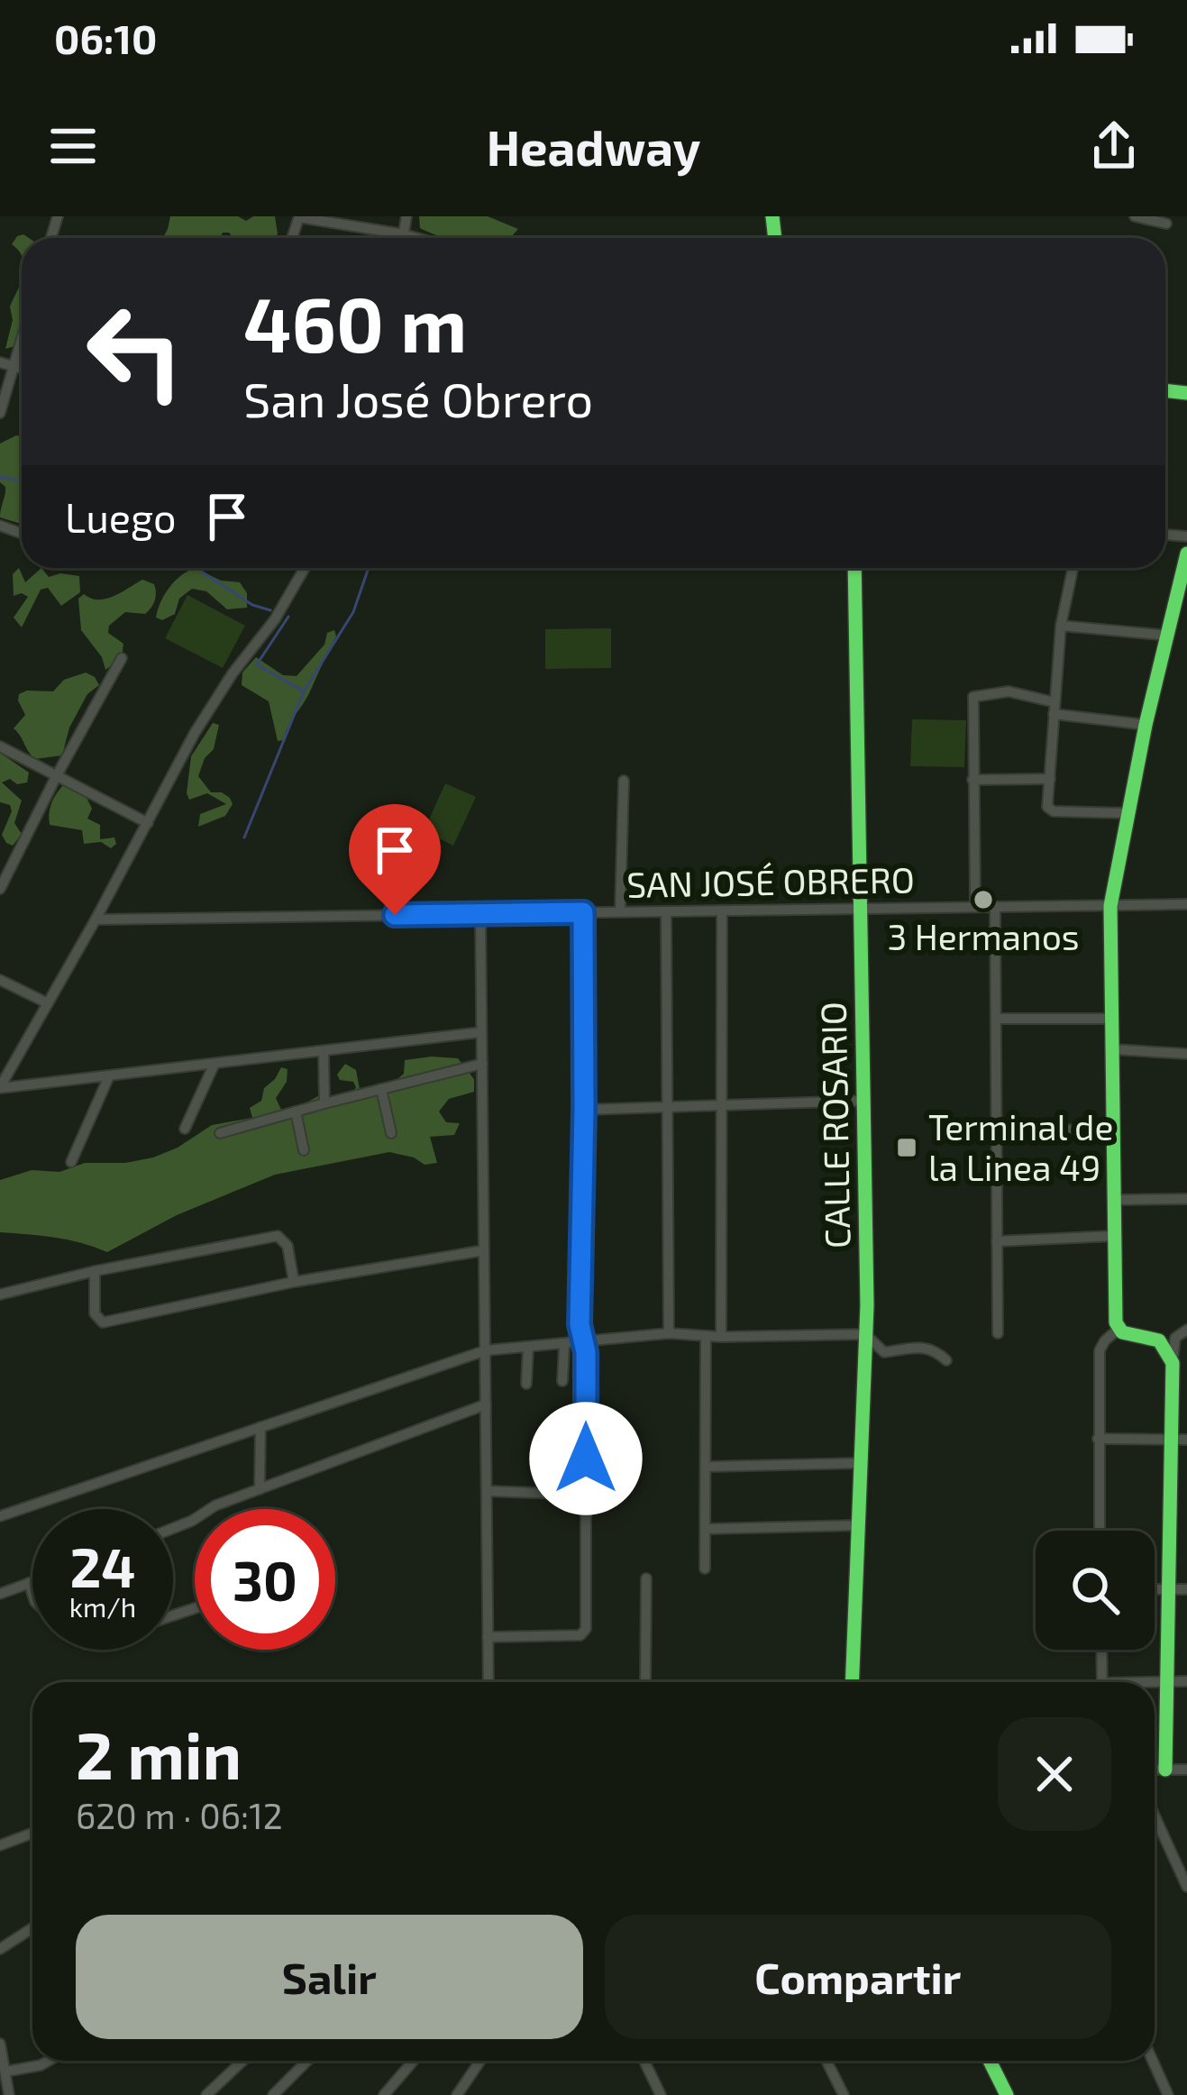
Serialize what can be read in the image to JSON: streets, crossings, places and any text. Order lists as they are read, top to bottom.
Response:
{
  "streets": {
    "street": ["SAN JOSÉ OBRERO", "CALLE ROSARIO"]
  },
  "crossings": [
    ["SAN JOSÉ OBRERO", "CALLE ROSARIO"]
  ],
  "places": {
    "other": ["3 Hermanos"],
    "transit": ["Terminal de la Linea 49"]
  },
  "page": {
    "status": "06:10",
    "header": "Headway",
    "turn": ["460 m", "San José Obrero"],
    "then": "Luego",
    "speed": "24 km/h",
    "limit": "30",
    "heading": ["2 min", "620 m · 06:12"],
    "buttons": ["Salir", "Compartir"]
  }
}
